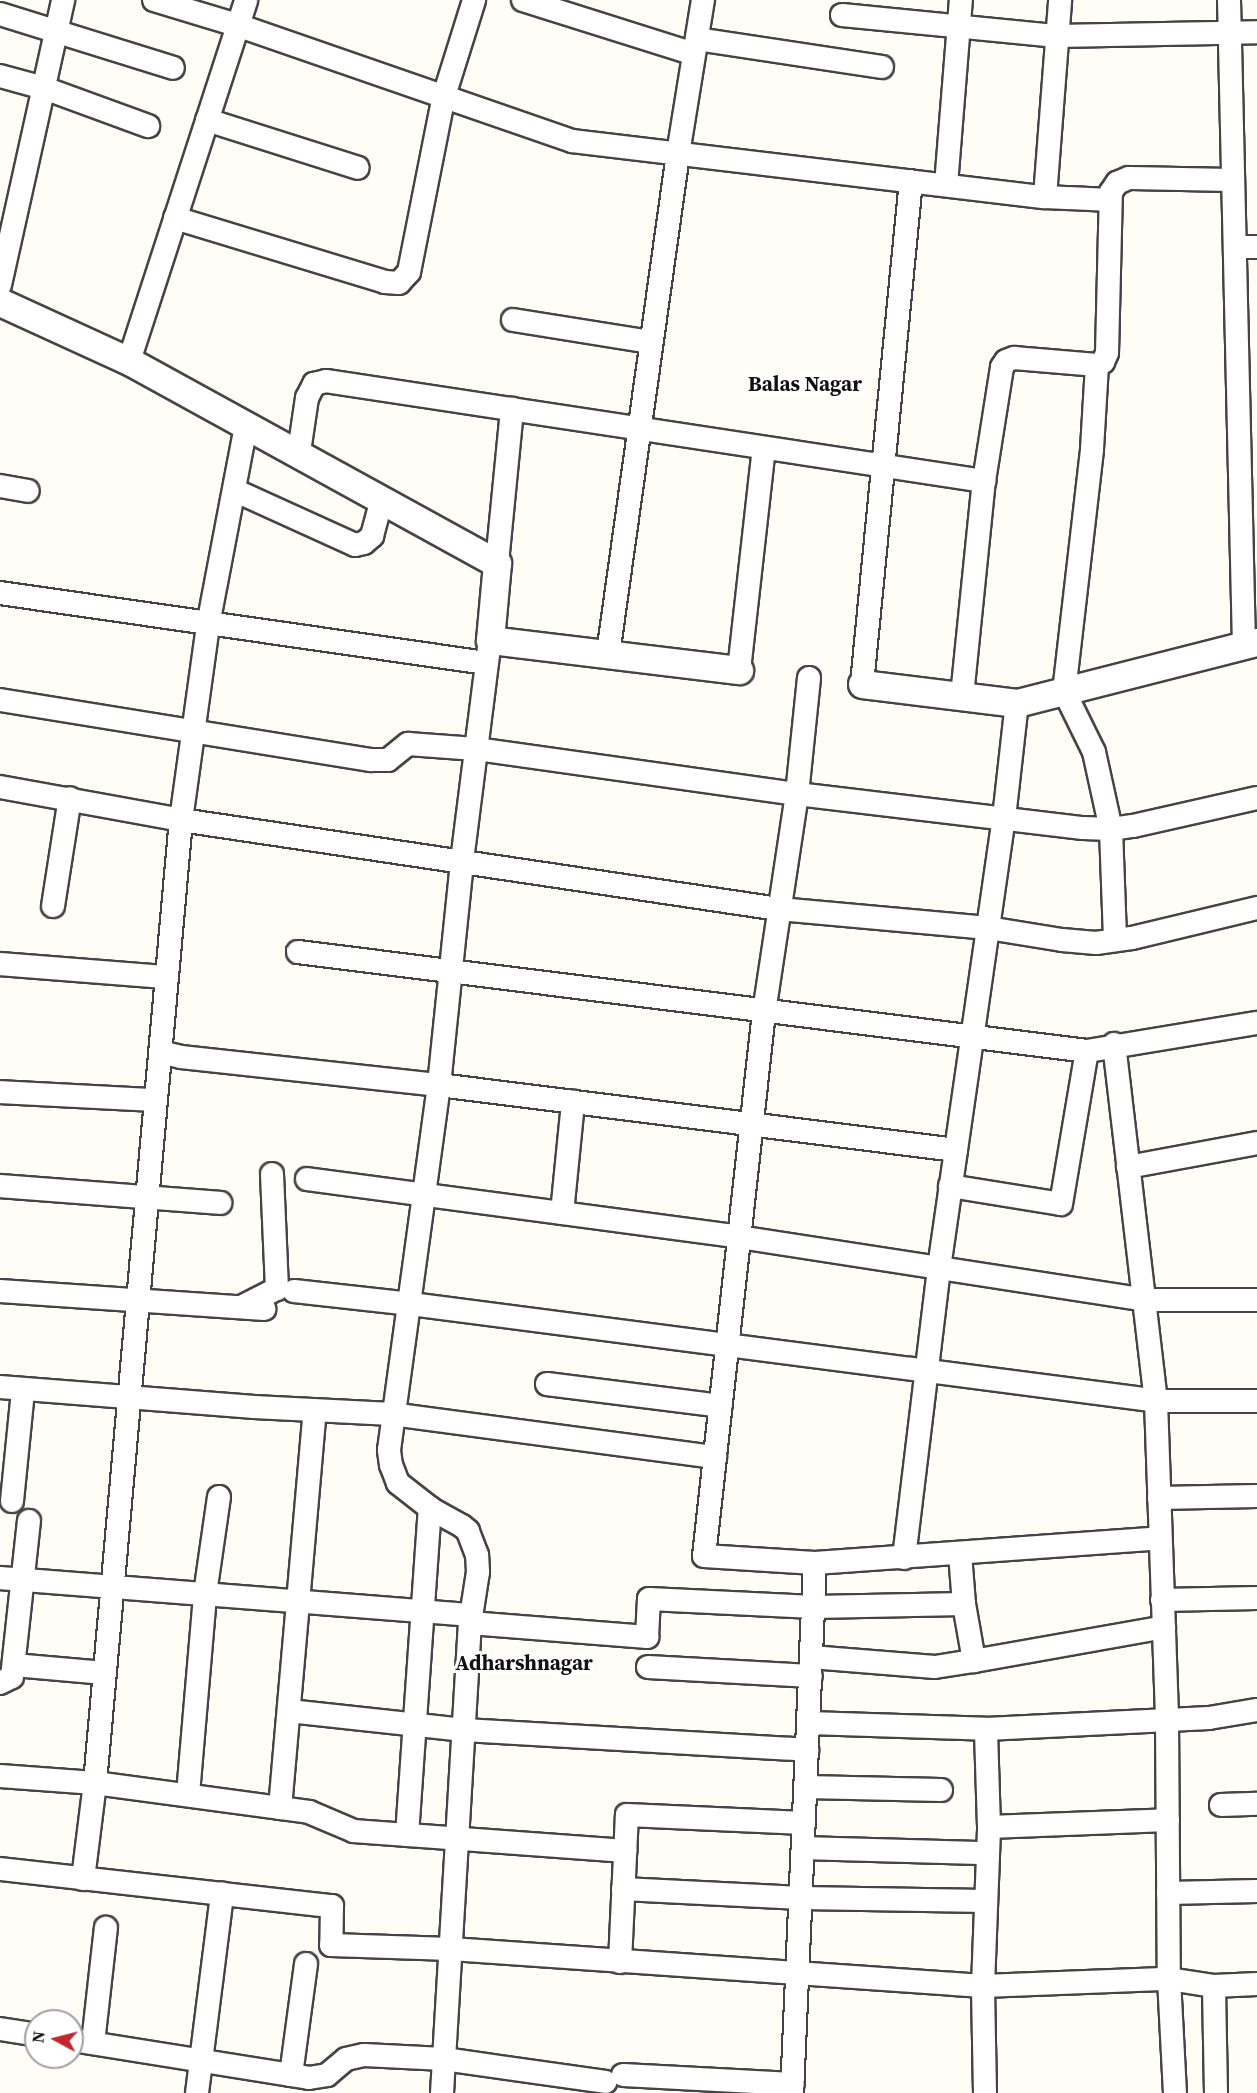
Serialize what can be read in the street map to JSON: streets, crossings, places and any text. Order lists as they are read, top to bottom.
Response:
{
  "districts": ["Balas Nagar", "Adharshnagar"],
  "north": "left"
}
